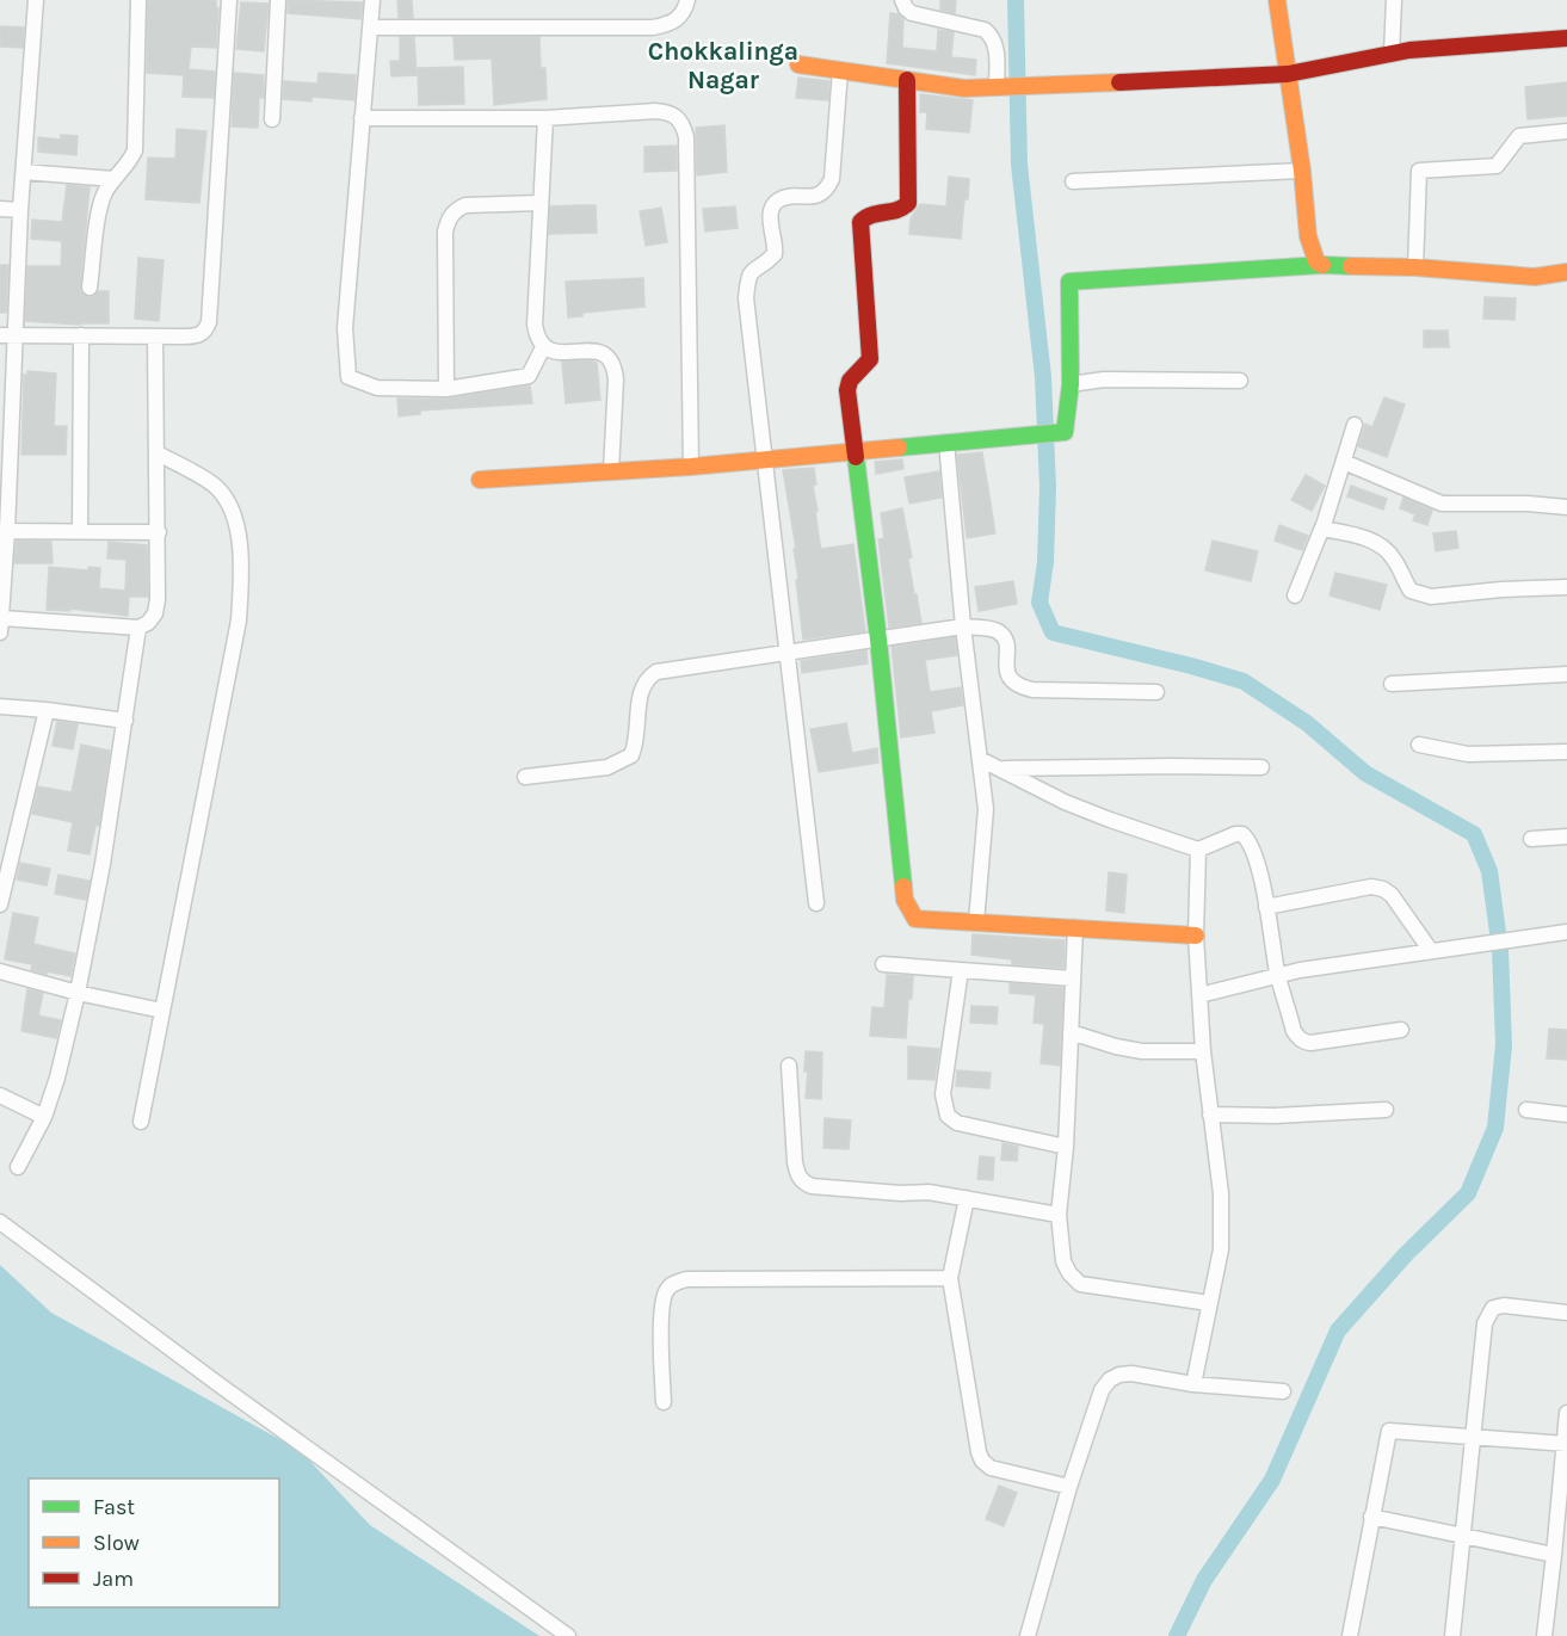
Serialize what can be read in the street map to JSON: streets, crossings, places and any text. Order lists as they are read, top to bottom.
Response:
{
  "districts": ["Chokkalinga Nagar"],
  "legend": ["Fast", "Slow", "Jam"]
}
